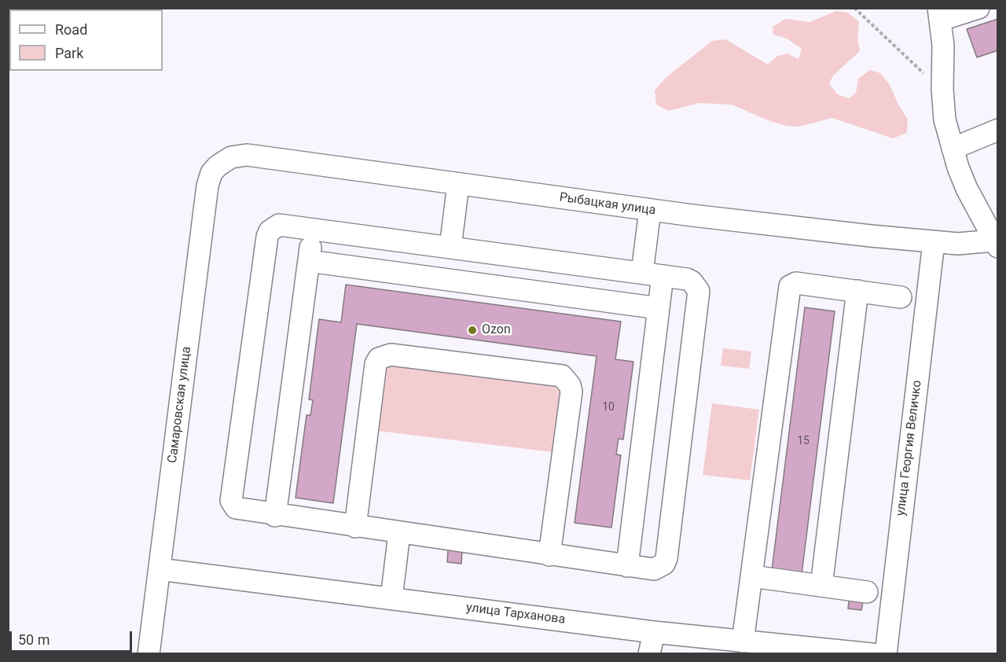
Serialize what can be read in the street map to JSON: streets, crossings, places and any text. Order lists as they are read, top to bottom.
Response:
{
  "streets": {
    "street": [
      "Рыбацкая улица",
      "Самаровская улица",
      "улица Георгия Величко",
      "улица Тарханова"
    ]
  },
  "crossings": [
    ["Рыбацкая улица", "Самаровская улица"],
    ["Рыбацкая улица", "улица Георгия Величко"],
    ["Самаровская улица", "улица Тарханова"]
  ],
  "places": ["Ozon"],
  "house_numbers": ["10", "15"],
  "legend": ["Road", "Park"],
  "scale_bar": "50 m"
}
